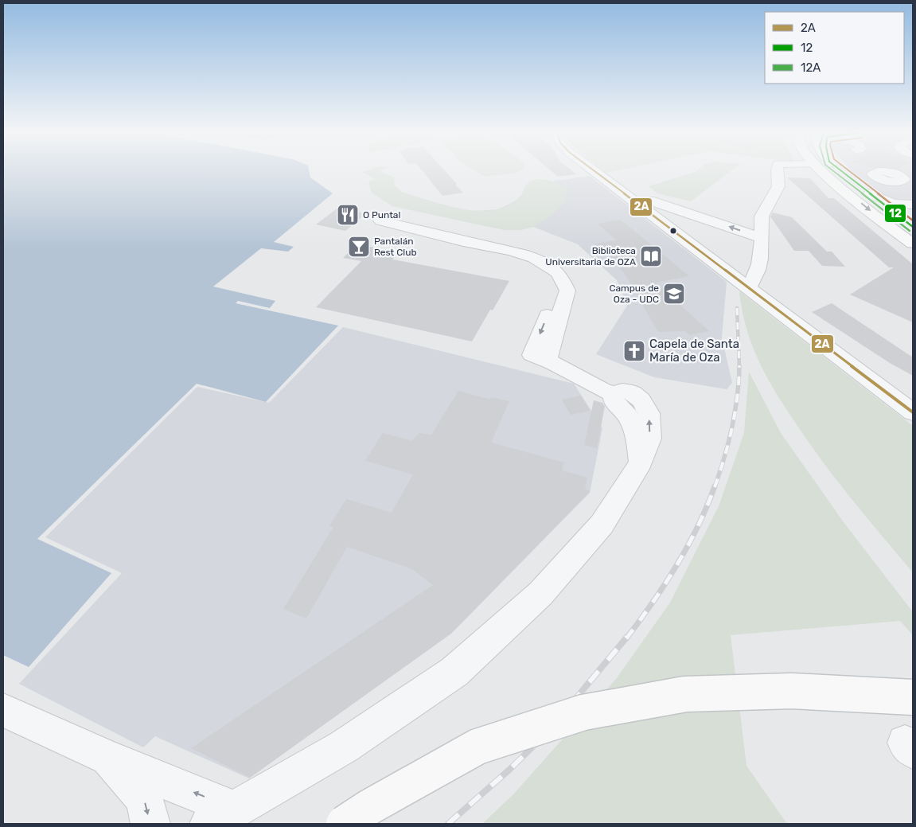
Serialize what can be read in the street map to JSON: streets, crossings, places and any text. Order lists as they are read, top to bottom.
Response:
{
  "places": {
    "restaurant": ["O Puntal"],
    "bar": ["Pantalán Rest Club"],
    "library": ["Biblioteca Universitaria de OZA"],
    "school or university": ["Campus de Oza - UDC"],
    "church": ["Capela de Santa María de Oza"]
  },
  "lines": ["transit line 2A", "transit line 12", "transit line 12A"],
  "legend": ["2A", "12", "12A"]
}
